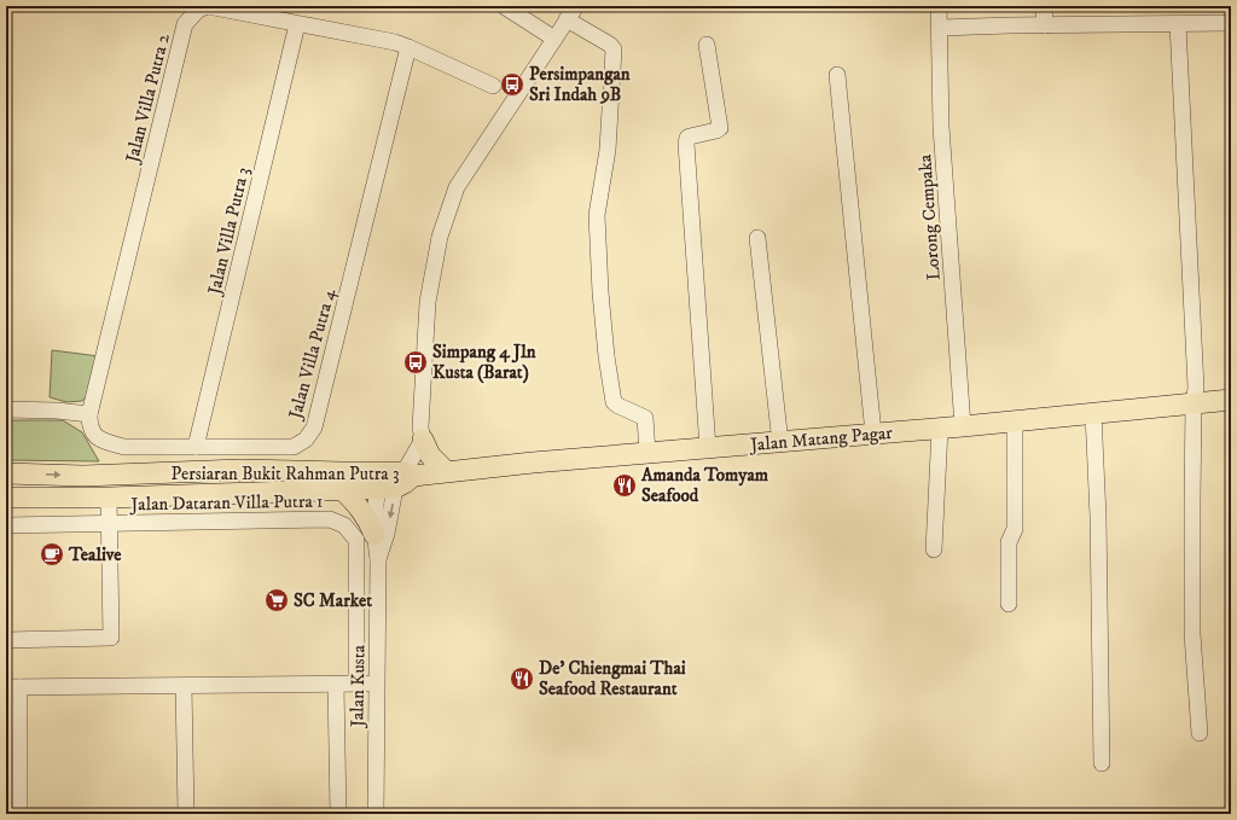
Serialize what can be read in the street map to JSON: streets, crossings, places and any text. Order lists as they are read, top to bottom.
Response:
{
  "streets": {
    "main road": ["Jalan Matang Pagar", "Persiaran Bukit Rahman Putra 3"],
    "street": [
      "Jalan Villa Putra 2",
      "Lorong Cempaka",
      "Jalan Villa Putra 3",
      "Jalan Villa Putra 4",
      "Jalan Dataran Villa Putra 1",
      "Jalan Kusta"
    ]
  },
  "crossings": [
    ["Jalan Villa Putra 2", "Jalan Villa Putra 3"],
    ["Jalan Villa Putra 2", "Jalan Villa Putra 4"],
    ["Lorong Cempaka", "Jalan Matang Pagar"],
    ["Jalan Villa Putra 3", "Jalan Villa Putra 4"],
    ["Jalan Matang Pagar", "Persiaran Bukit Rahman Putra 3"],
    ["Jalan Matang Pagar", "Jalan Kusta"],
    ["Persiaran Bukit Rahman Putra 3", "Jalan Kusta"]
  ],
  "places": {
    "bus stop": ["Persimpangan Sri Indah 9B", "Simpang 4 Jln Kusta (Barat)"],
    "restaurant": ["Amanda Tomyam Seafood", "De' Chiengmai Thai Seafood Restaurant"],
    "cafe": ["Tealive"],
    "supermarket": ["SC Market"]
  }
}
